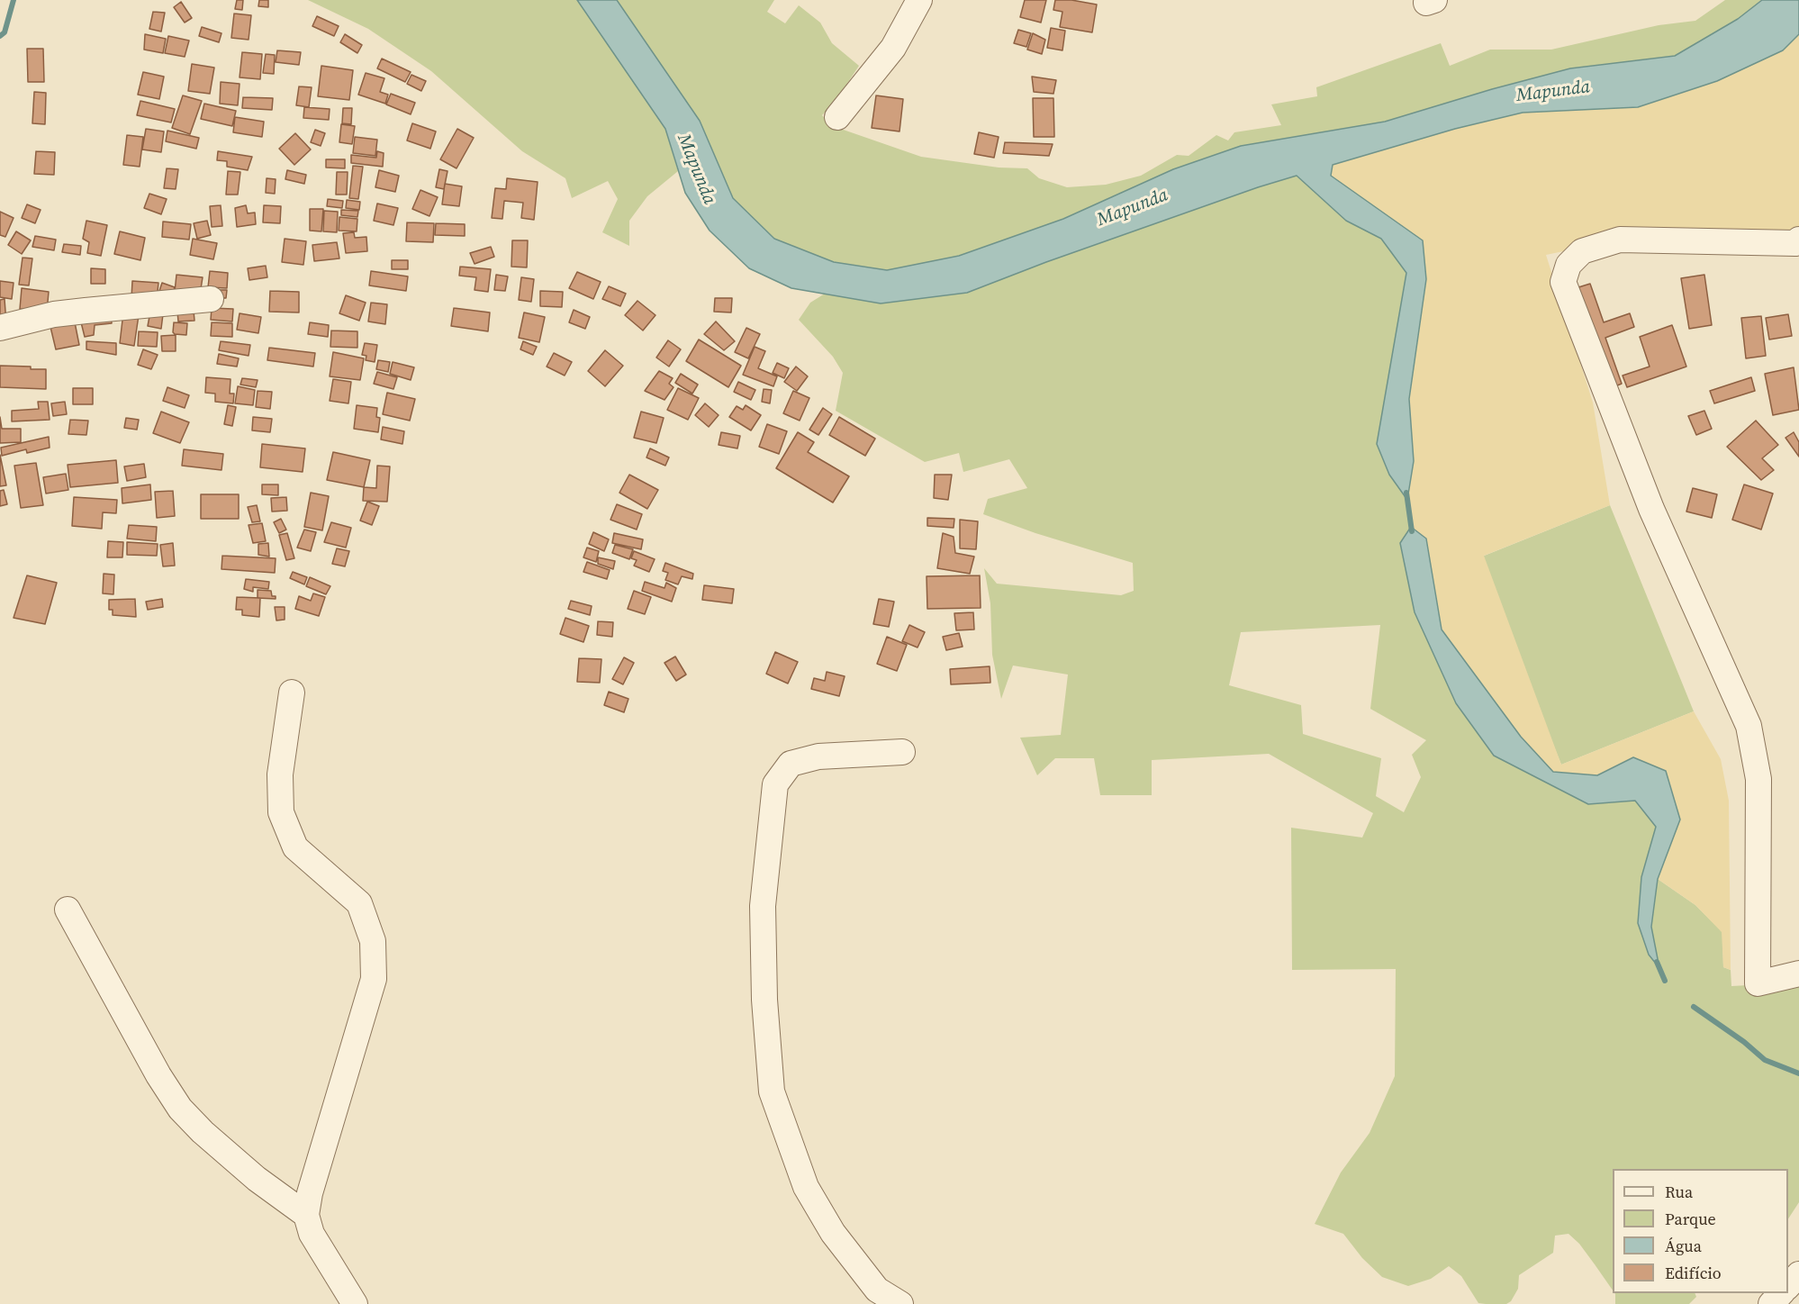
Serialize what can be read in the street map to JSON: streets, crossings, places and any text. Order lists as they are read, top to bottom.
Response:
{
  "water": ["Mapunda"],
  "legend": [
    "Rua",
    "Parque",
    "Água",
    "Edifício"
  ]
}
